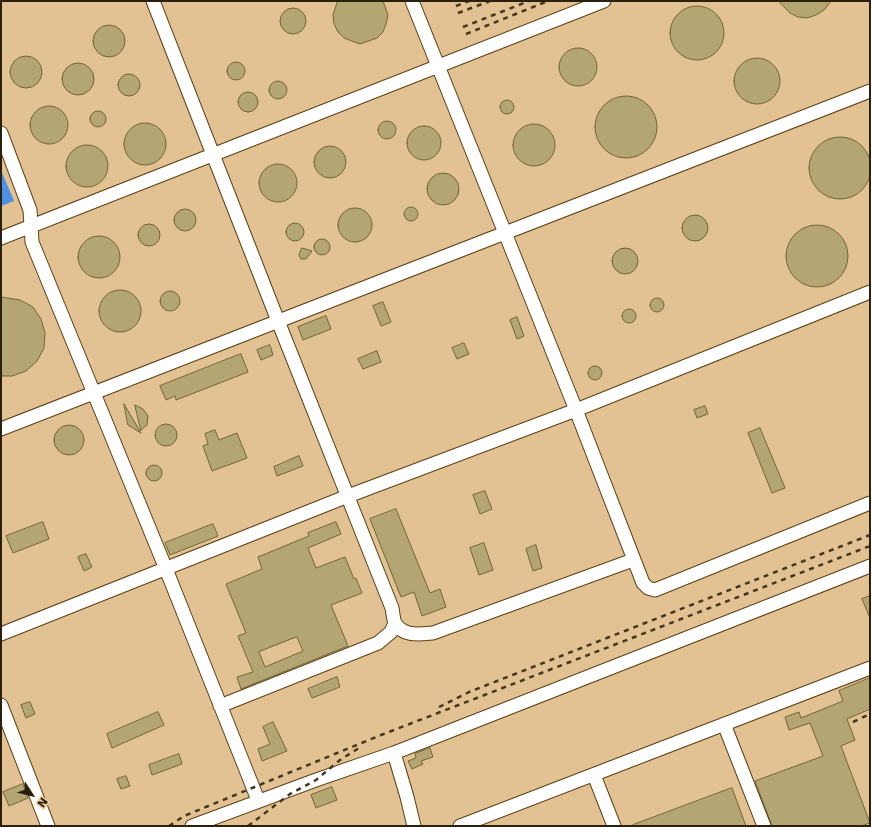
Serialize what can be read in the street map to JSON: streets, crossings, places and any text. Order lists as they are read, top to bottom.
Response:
{
  "north": "bottom right"
}
